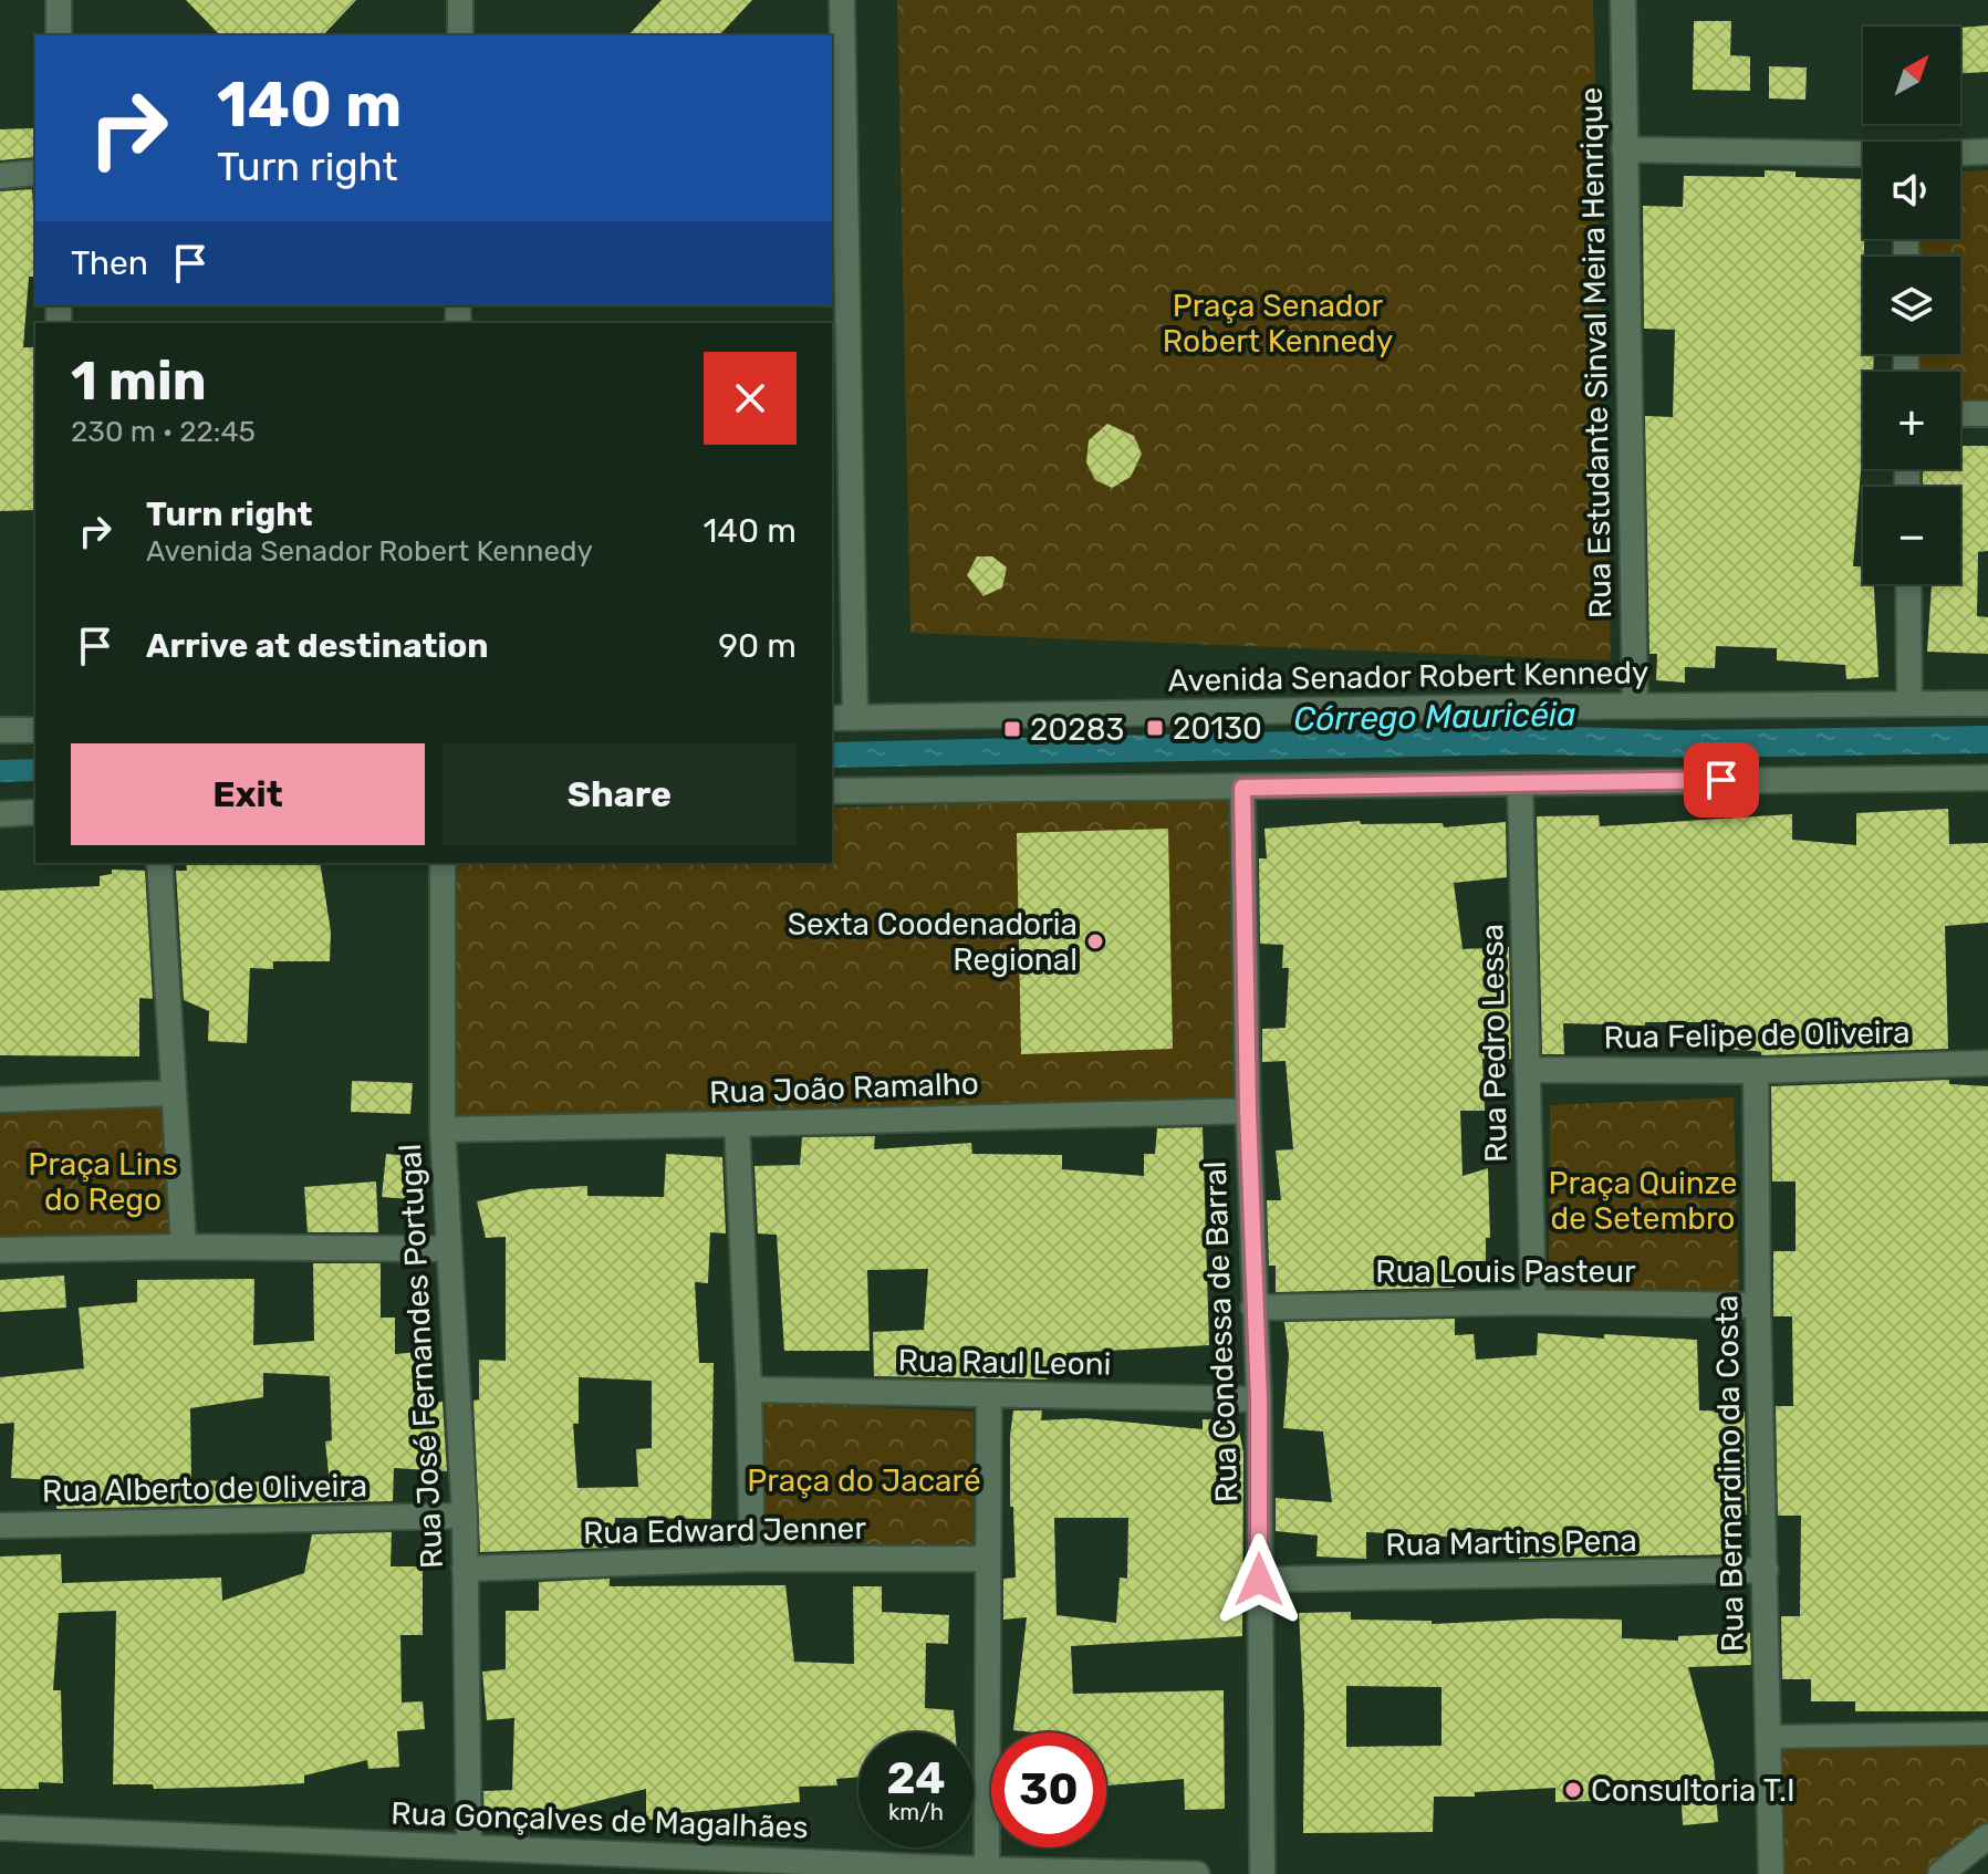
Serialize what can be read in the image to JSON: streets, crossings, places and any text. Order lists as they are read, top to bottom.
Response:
{
  "streets": {
    "street": [
      "Rua Estudante Sinval Meira Henrique",
      "Avenida Senador Robert Kennedy",
      "Rua Felipe de Oliveira",
      "Rua Pedro Lessa",
      "Rua João Ramalho",
      "Rua Louis Pasteur",
      "Rua Condessa de Barral",
      "Rua José Fernandes Portugal",
      "Rua Raul Leoni",
      "Rua Bernardino da Costa",
      "Rua Alberto de Oliveira",
      "Rua Edward Jenner",
      "Rua Martins Pena",
      "Rua Gonçalves de Magalhães"
    ]
  },
  "crossings": [
    ["Rua Estudante Sinval Meira Henrique", "Avenida Senador Robert Kennedy"],
    ["Rua Felipe de Oliveira", "Rua Pedro Lessa"],
    ["Rua Felipe de Oliveira", "Rua Bernardino da Costa"],
    ["Rua Pedro Lessa", "Rua Louis Pasteur"],
    ["Rua João Ramalho", "Rua Condessa de Barral"],
    ["Rua João Ramalho", "Rua José Fernandes Portugal"],
    ["Rua Louis Pasteur", "Rua Condessa de Barral"],
    ["Rua Louis Pasteur", "Rua Bernardino da Costa"],
    ["Rua Condessa de Barral", "Rua Raul Leoni"],
    ["Rua Condessa de Barral", "Rua Martins Pena"],
    ["Rua José Fernandes Portugal", "Rua Alberto de Oliveira"],
    ["Rua José Fernandes Portugal", "Rua Edward Jenner"],
    ["Rua José Fernandes Portugal", "Rua Gonçalves de Magalhães"],
    ["Rua Bernardino da Costa", "Rua Martins Pena"]
  ],
  "water": ["Córrego Mauricéia"],
  "parks": [
    "Praça Senador Robert Kennedy",
    "Praça Lins do Rego",
    "Praça Quinze de Setembro",
    "Praça do Jacaré"
  ],
  "places": {
    "transit": ["20130", "20283"],
    "other": ["Sexta Coodenadoria Regional", "Consultoria T.I"]
  },
  "north": "top right",
  "page": {
    "map_buttons": ["+", "−"],
    "turn": ["140 m", "Turn right"],
    "then": "Then",
    "heading": ["1 min", "230 m · 22:45"],
    "list": [
      {
        "name": "Turn right",
        "note": "Avenida Senador Robert Kennedy",
        "value": "140 m"
      },
      {
        "name": "Arrive at destination",
        "value": "90 m"
      }
    ],
    "buttons": ["Exit", "Share"],
    "speed": "24 km/h",
    "limit": "30"
  }
}
